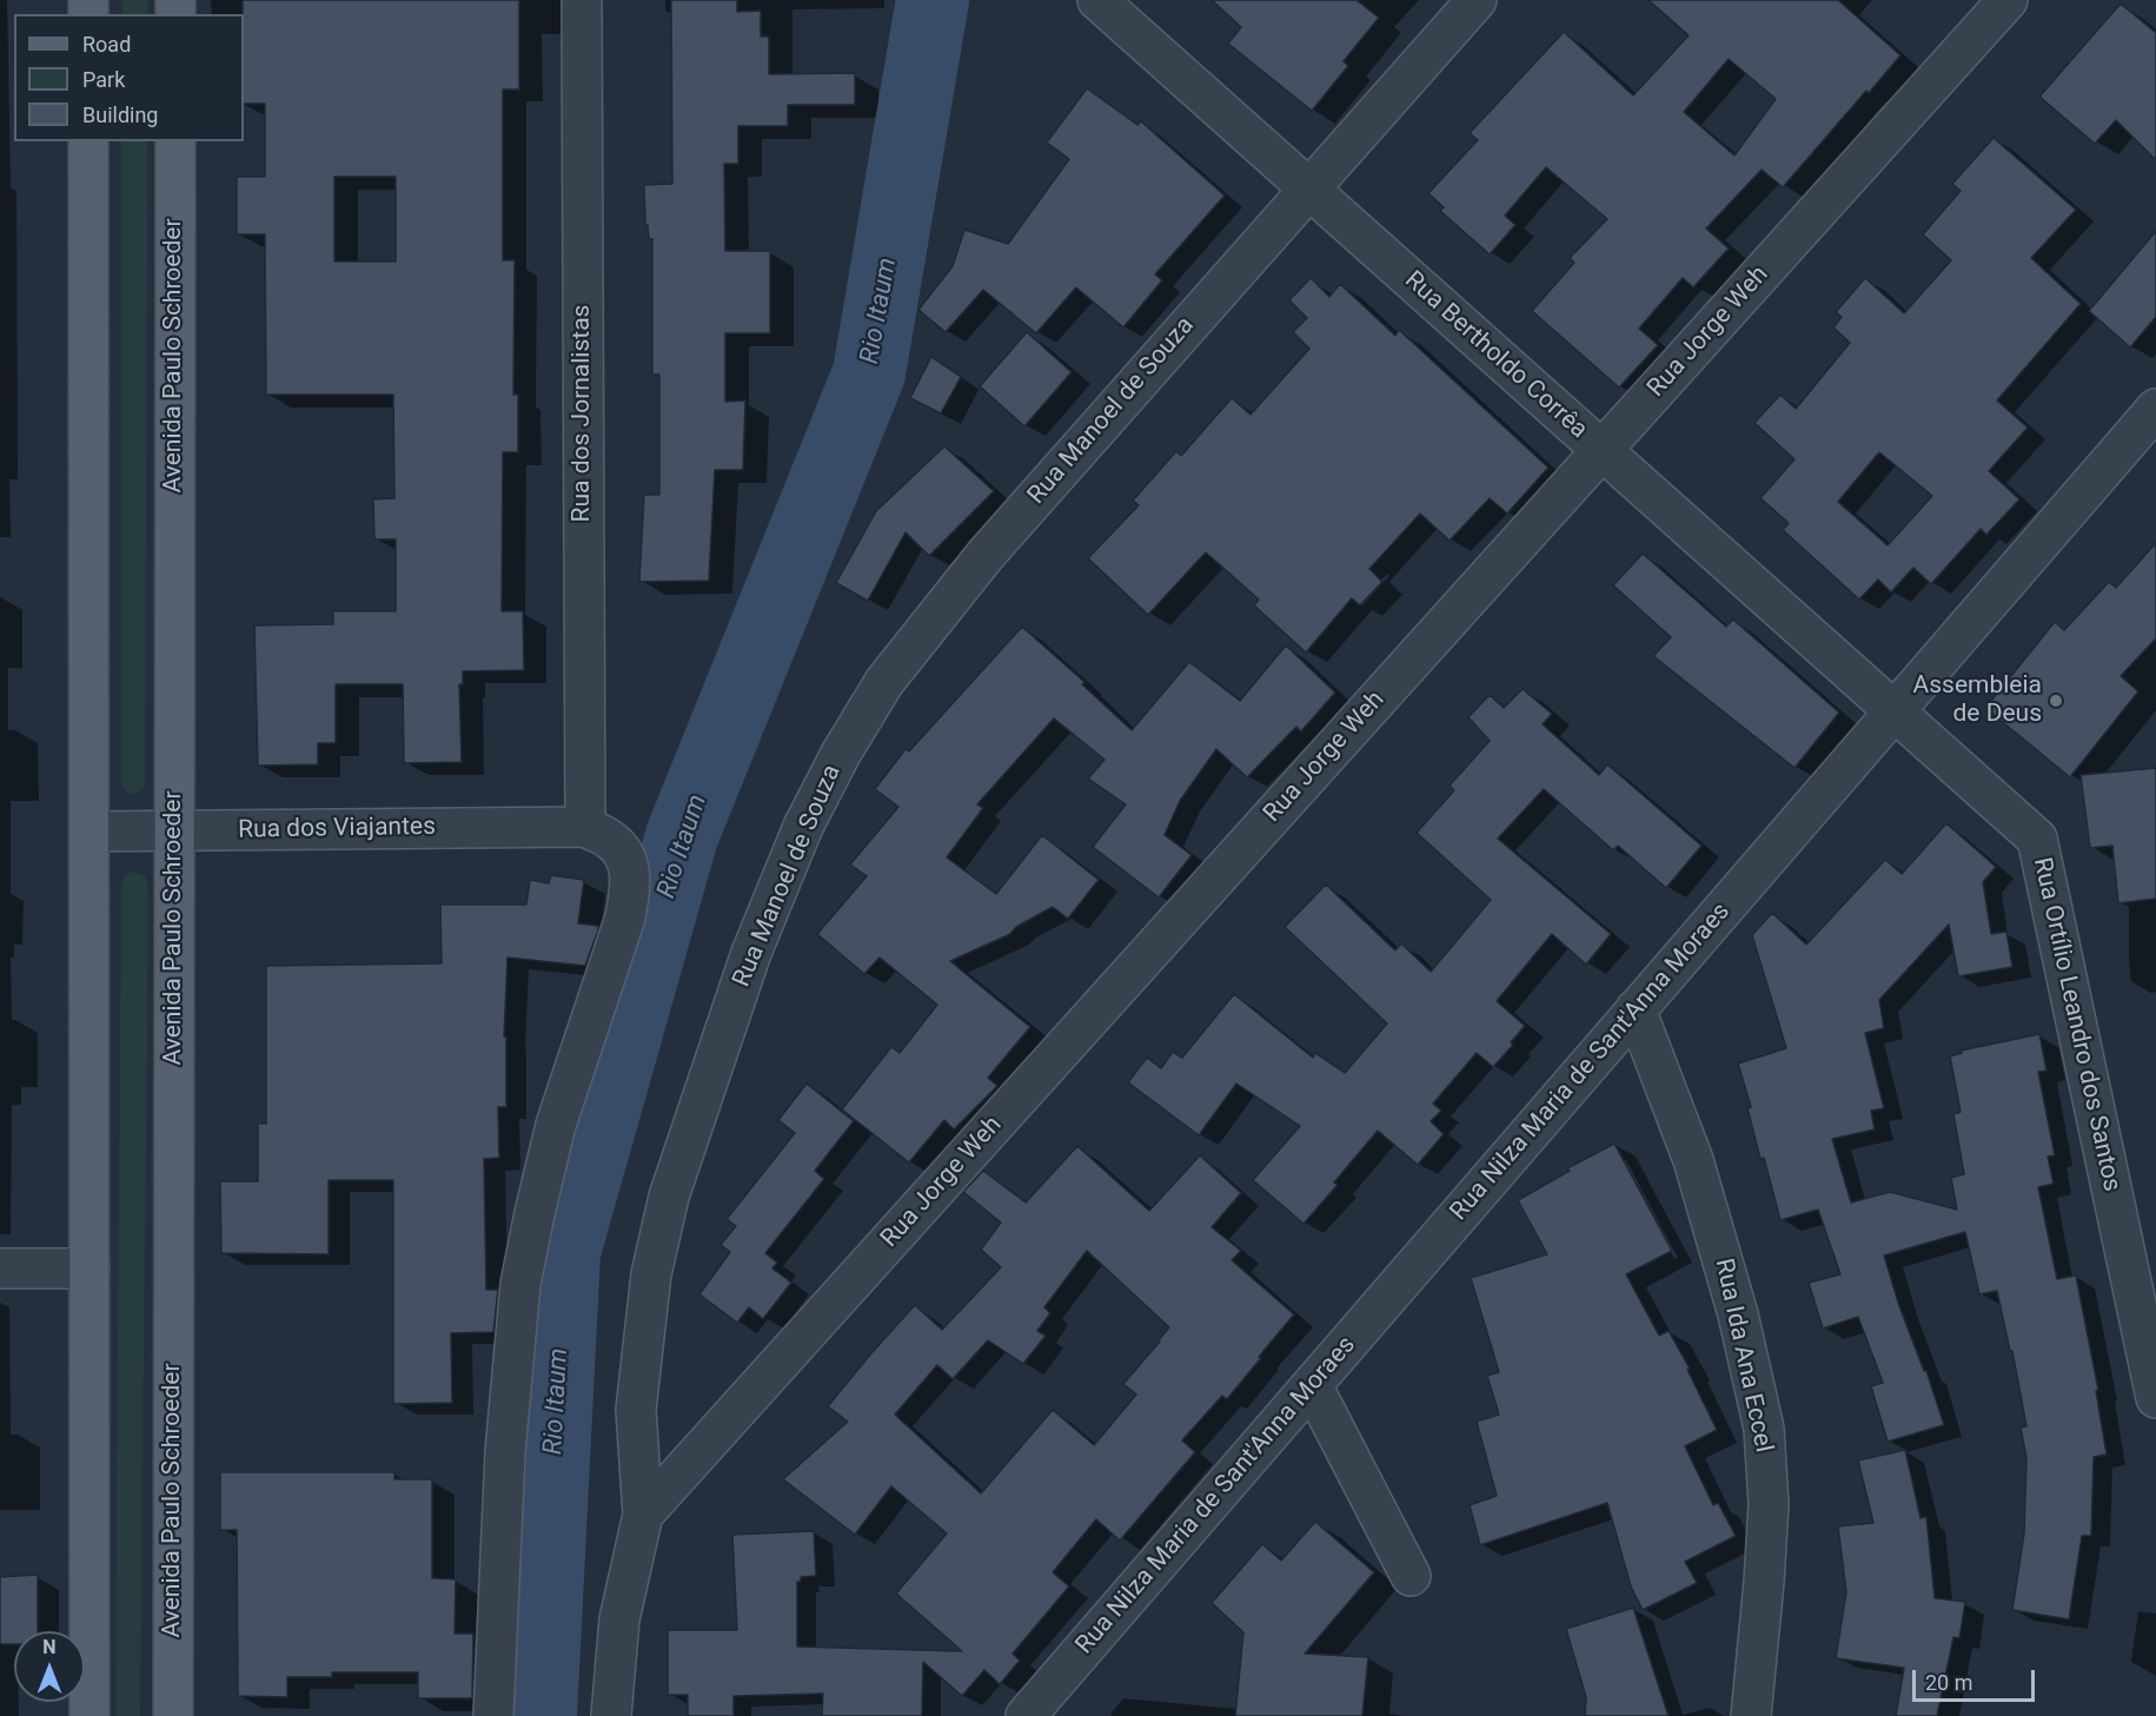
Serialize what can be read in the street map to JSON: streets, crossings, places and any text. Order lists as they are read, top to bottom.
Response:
{
  "streets": {
    "main road": ["Avenida Paulo Schroeder"],
    "street": [
      "Rua Jorge Weh",
      "Rua Bertholdo Corrêa",
      "Rua Manoel de Souza",
      "Rua dos Jornalistas",
      "Rua dos Viajantes",
      "Rua Ortílio Leandro dos Santos",
      "Rua Nilza Maria de Sant'Anna Moraes",
      "Rua Ida Ana Eccel"
    ]
  },
  "crossings": [
    ["Rua Jorge Weh", "Rua Bertholdo Corrêa"],
    ["Rua Jorge Weh", "Rua Manoel de Souza"],
    ["Avenida Paulo Schroeder", "Rua dos Viajantes"],
    ["Rua Bertholdo Corrêa", "Rua Manoel de Souza"],
    ["Rua Bertholdo Corrêa", "Rua Ortílio Leandro dos Santos"],
    ["Rua Bertholdo Corrêa", "Rua Nilza Maria de Sant'Anna Moraes"],
    ["Rua dos Jornalistas", "Rua dos Viajantes"],
    ["Rua Ortílio Leandro dos Santos", "Rua Nilza Maria de Sant'Anna Moraes"],
    ["Rua Nilza Maria de Sant'Anna Moraes", "Rua Ida Ana Eccel"]
  ],
  "water": ["Rio Itaum"],
  "places": ["Assembleia de Deus"],
  "legend": ["Road", "Park", "Building"],
  "scale_bar": "20 m",
  "north": "top"
}
